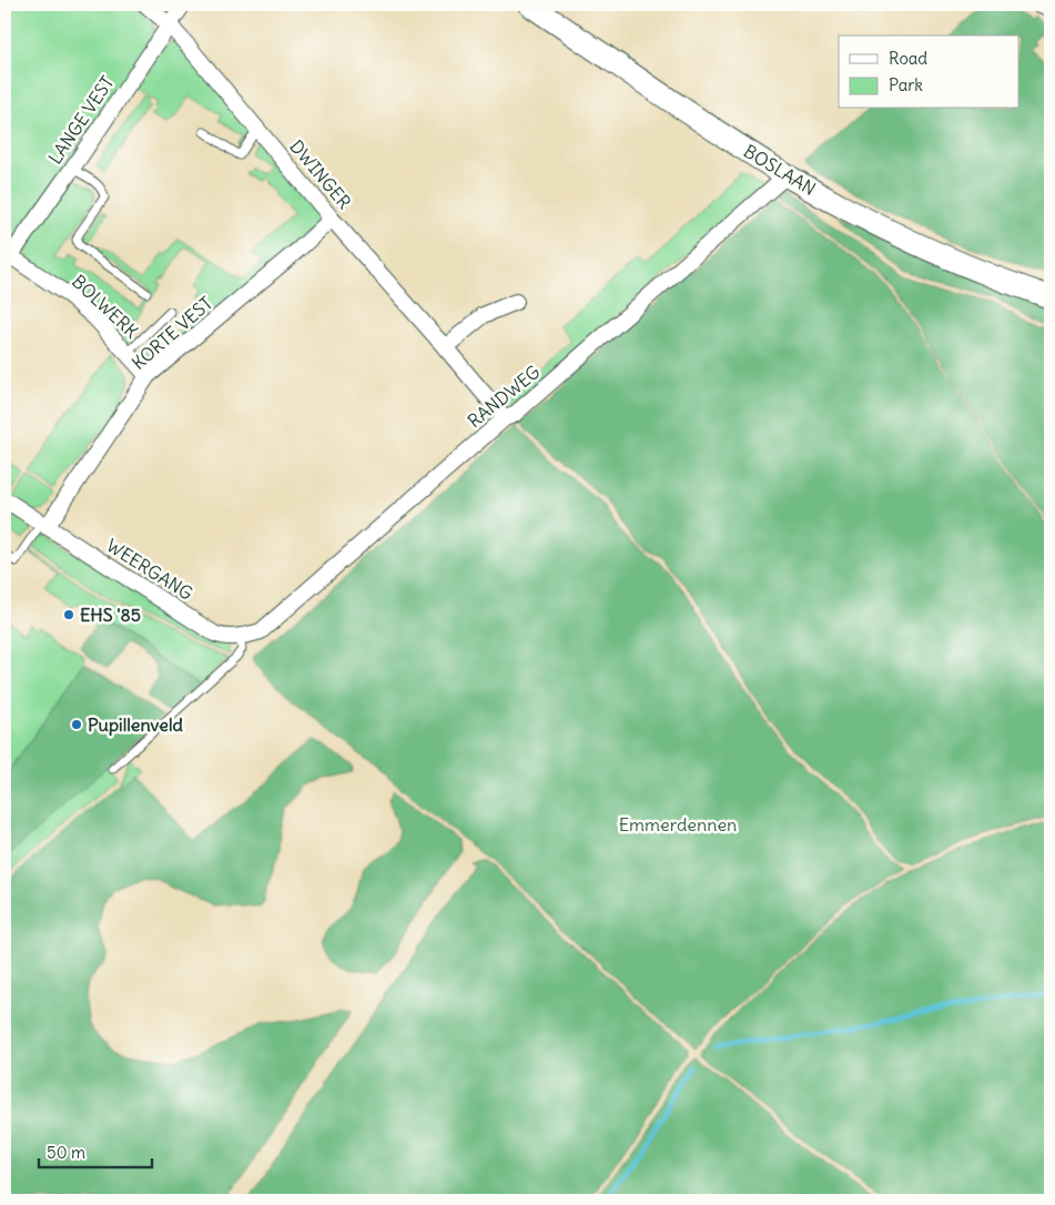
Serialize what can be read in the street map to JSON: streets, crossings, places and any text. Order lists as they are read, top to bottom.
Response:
{
  "streets": {
    "main road": ["BOSLAAN"],
    "street": [
      "LANGE VEST",
      "DWINGER",
      "BOLWERK",
      "KORTE VEST",
      "RANDWEG",
      "WEERGANG"
    ]
  },
  "crossings": [
    ["LANGE VEST", "DWINGER"],
    ["LANGE VEST", "BOLWERK"],
    ["BOSLAAN", "RANDWEG"],
    ["DWINGER", "KORTE VEST"],
    ["DWINGER", "RANDWEG"],
    ["BOLWERK", "KORTE VEST"],
    ["KORTE VEST", "WEERGANG"],
    ["RANDWEG", "WEERGANG"]
  ],
  "parks": ["Emmerdennen"],
  "places": ["EHS '85", "Pupillenveld"],
  "legend": ["Road", "Park"],
  "scale_bar": "50 m"
}
